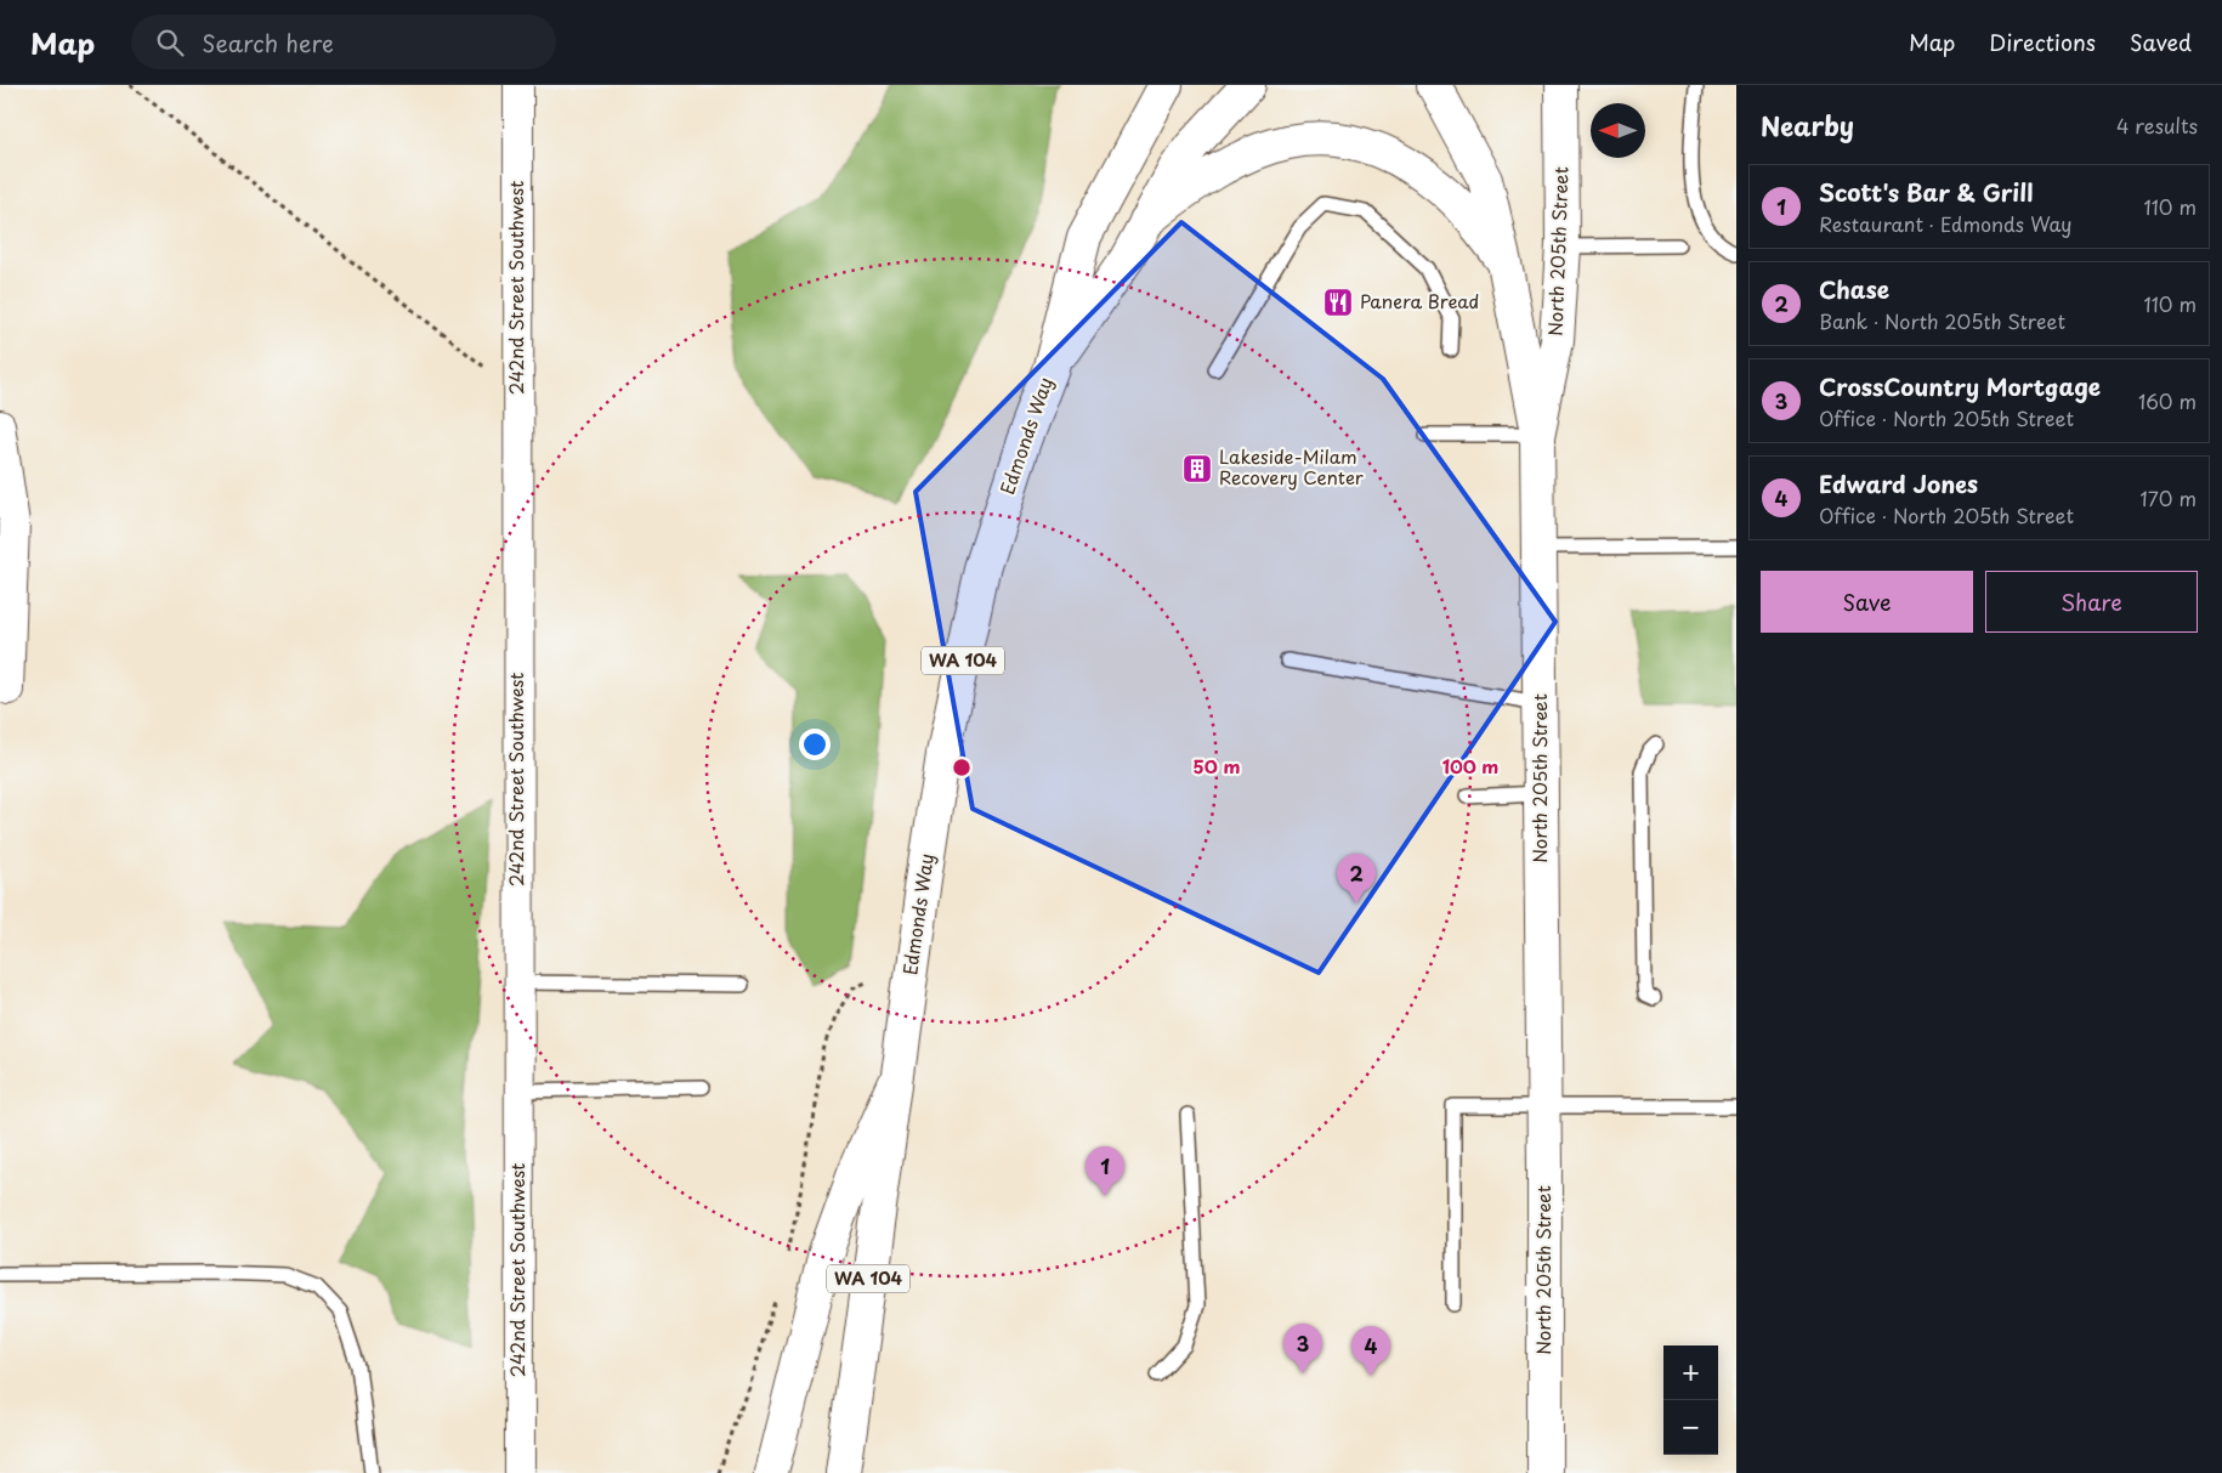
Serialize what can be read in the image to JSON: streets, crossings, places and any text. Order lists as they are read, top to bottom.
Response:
{
  "streets": {
    "main road": ["North 205th Street", "Edmonds Way", "WA 104"],
    "street": ["242nd Street Southwest"]
  },
  "places": {
    "restaurant": ["Panera Bread"],
    "building": ["Lakeside-Milam Recovery Center"]
  },
  "north": "left",
  "page": {
    "header": "Map",
    "search": "Search here",
    "nav": ["Map", "Directions", "Saved"],
    "heading": ["Nearby", "4 results"],
    "list": [
      {
        "mark": "1",
        "name": "Scott's Bar & Grill",
        "note": "Restaurant · Edmonds Way",
        "value": "110 m"
      },
      {
        "mark": "2",
        "name": "Chase",
        "note": "Bank · North 205th Street",
        "value": "110 m"
      },
      {
        "mark": "3",
        "name": "CrossCountry Mortgage",
        "note": "Office · North 205th Street",
        "value": "160 m"
      },
      {
        "mark": "4",
        "name": "Edward Jones",
        "note": "Office · North 205th Street",
        "value": "170 m"
      }
    ],
    "buttons": ["Save", "Share"],
    "pins": [
      "2",
      "1",
      "3",
      "4"
    ],
    "map_buttons": ["+", "−"]
  },
  "rings": ["50 m", "100 m"]
}
